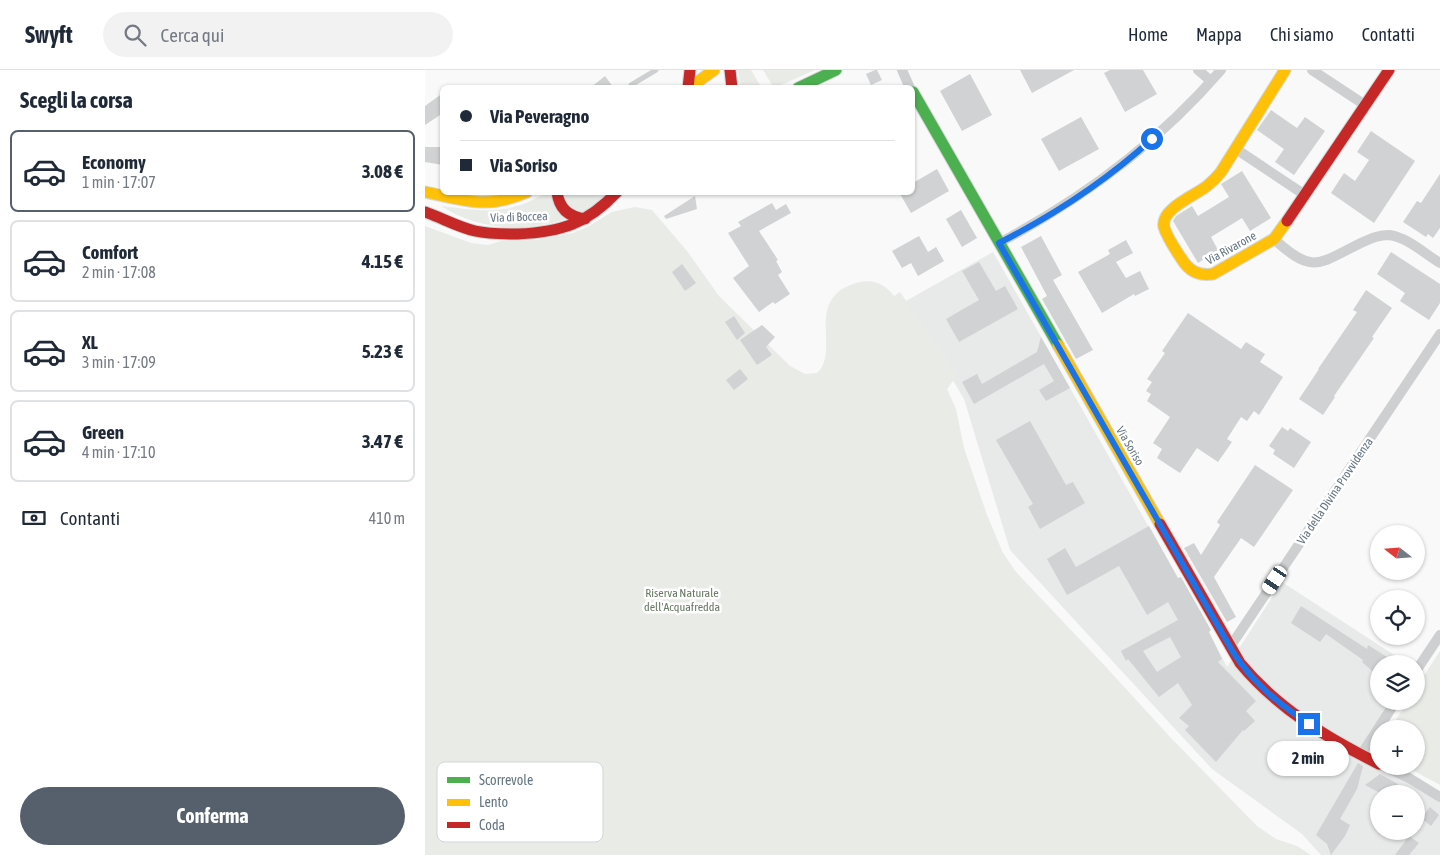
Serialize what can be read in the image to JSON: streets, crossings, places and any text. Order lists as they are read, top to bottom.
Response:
{
  "streets": {
    "street": [
      "Via di Boccea",
      "Via Rivarone",
      "Via Soriso",
      "Via della Divina Provvidenza"
    ]
  },
  "crossings": [
    ["Via Soriso", "Via della Divina Provvidenza"]
  ],
  "parks": ["Riserva Naturale dell'Acquafredda"],
  "legend": ["Scorrevole", "Lento", "Coda"],
  "north": "left",
  "page": {
    "header": "Swyft",
    "search": "Cerca qui",
    "nav": [
      "Home",
      "Mappa",
      "Chi siamo",
      "Contatti"
    ],
    "heading": "Scegli la corsa",
    "banner": ["Via Peveragno", "Via Soriso"],
    "list": [
      {
        "name": "Economy",
        "note": "1 min · 17:07",
        "value": "3.08 €"
      },
      {
        "name": "Comfort",
        "note": "2 min · 17:08",
        "value": "4.15 €"
      },
      {
        "name": "XL",
        "note": "3 min · 17:09",
        "value": "5.23 €"
      },
      {
        "name": "Green",
        "note": "4 min · 17:10",
        "value": "3.47 €"
      }
    ],
    "pay": ["Contanti", "410 m"],
    "map_buttons": ["+", "−"],
    "bubble": "2 min",
    "buttons": "Conferma"
  }
}
